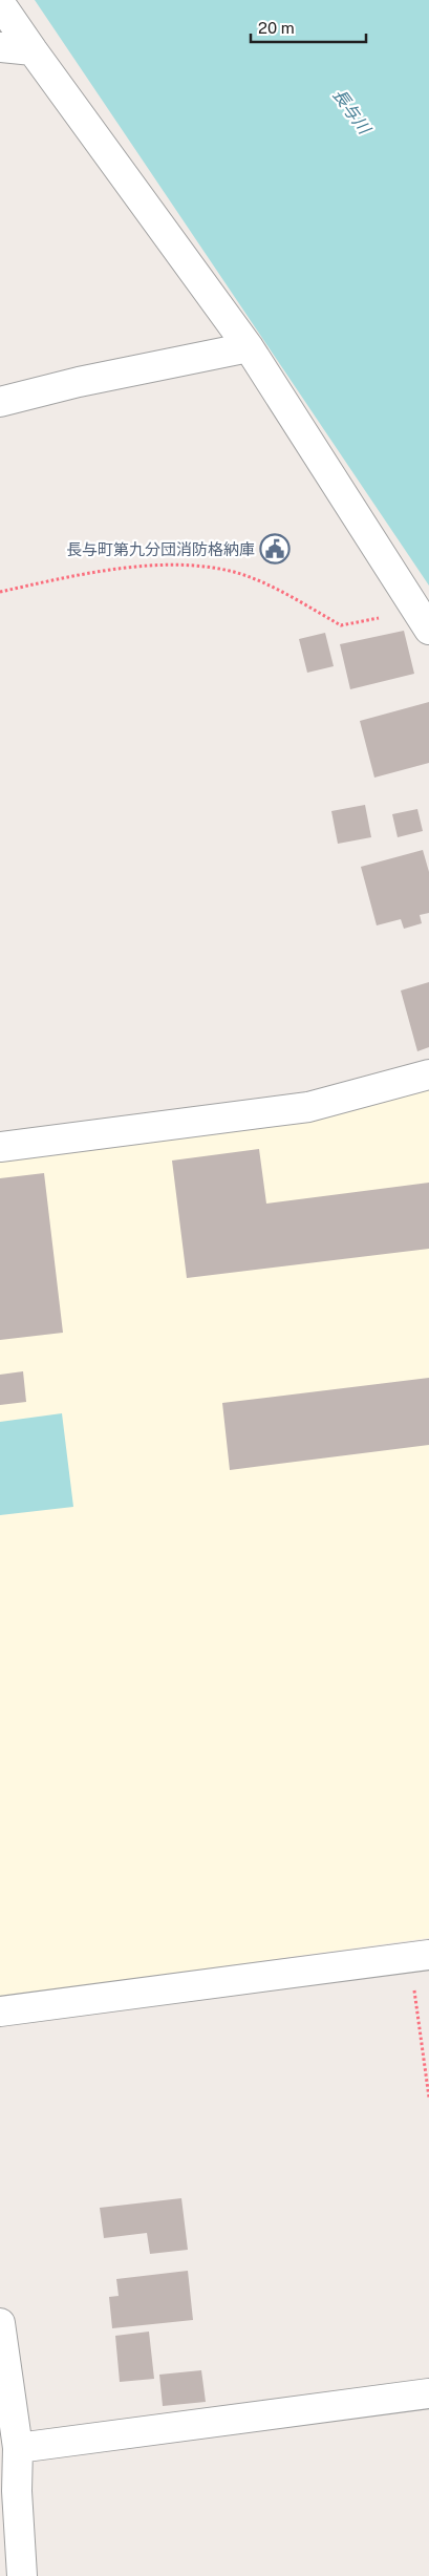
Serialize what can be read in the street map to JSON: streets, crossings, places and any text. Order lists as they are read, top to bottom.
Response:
{
  "water": ["長与川"],
  "places": {
    "public building": ["長与町第九分団消防格納庫"]
  },
  "scale_bar": "20 m"
}
